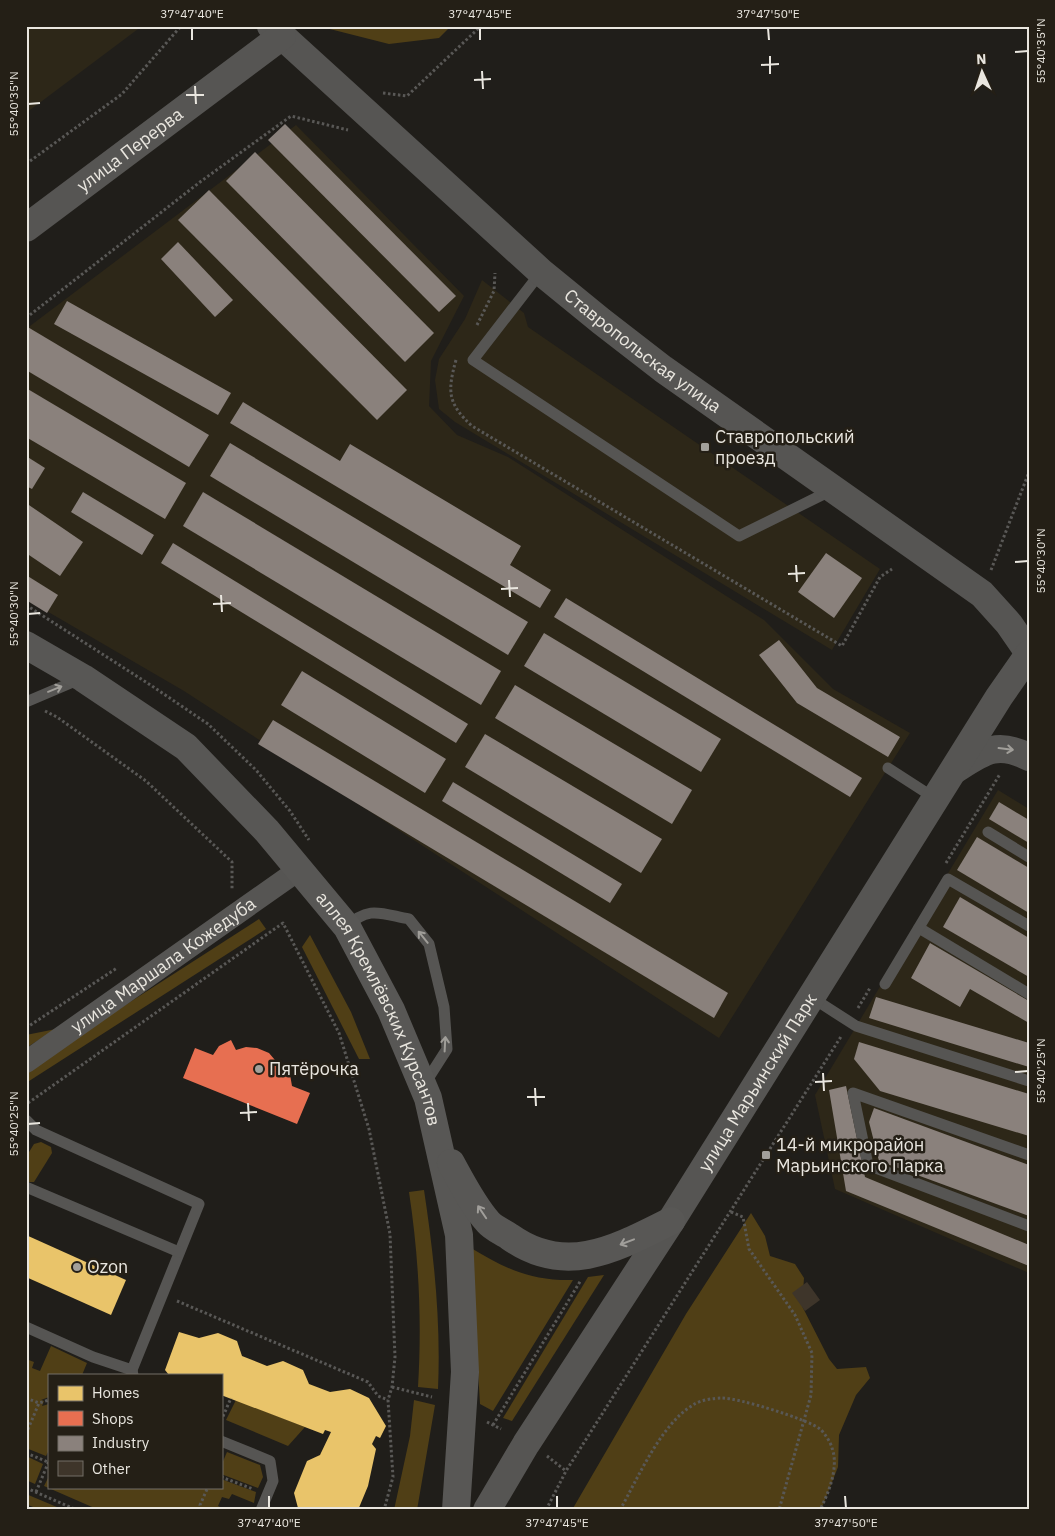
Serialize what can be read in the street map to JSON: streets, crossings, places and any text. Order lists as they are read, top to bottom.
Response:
{
  "streets": {
    "main road": ["аллея Кремлёвских Курсантов"],
    "street": [
      "улица Перерва",
      "Ставропольская улица",
      "улица Маршала Кожедуба",
      "улица Марьинский Парк"
    ]
  },
  "crossings": [
    ["улица Перерва", "Ставропольская улица"],
    ["Ставропольская улица", "улица Марьинский Парк"],
    ["улица Маршала Кожедуба", "аллея Кремлёвских Курсантов"]
  ],
  "places": {
    "transit": ["Ставропольский проезд", "14-й микрорайон Марьинского Парка"],
    "other": ["Пятёрочка", "Ozon"]
  },
  "legend": [
    "Homes",
    "Shops",
    "Industry",
    "Other"
  ],
  "north": "top",
  "coordinates": [
    "37°47'40\"E",
    "37°47'45\"E",
    "37°47'50\"E",
    "55°40'35\"N",
    "55°40'30\"N",
    "55°40'25\"N"
  ]
}
